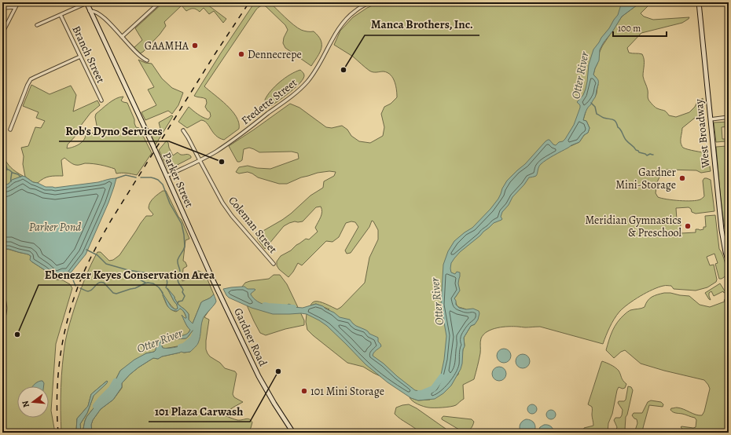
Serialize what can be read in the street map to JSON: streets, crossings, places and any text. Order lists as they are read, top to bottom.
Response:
{
  "streets": {
    "main road": ["West Broadway", "Parker Street", "Gardner Road"],
    "street": ["Branch Street", "Fredette Street", "Coleman Street"]
  },
  "crossings": [
    ["Fredette Street", "Parker Street"],
    ["Fredette Street", "Coleman Street"],
    ["Parker Street", "Gardner Road"]
  ],
  "water": ["Otter River", "Parker Pond"],
  "places": [
    "GAAMHA",
    "Dennecrepe",
    "Manca Brothers, Inc.",
    "Rob's Dyno Services",
    "Gardner Mini-Storage",
    "Meridian Gymnastics & Preschool",
    "Ebenezer Keyes Conservation Area",
    "101 Plaza Carwash",
    "101 Mini Storage"
  ],
  "scale_bar": "100 m",
  "north": "left"
}
